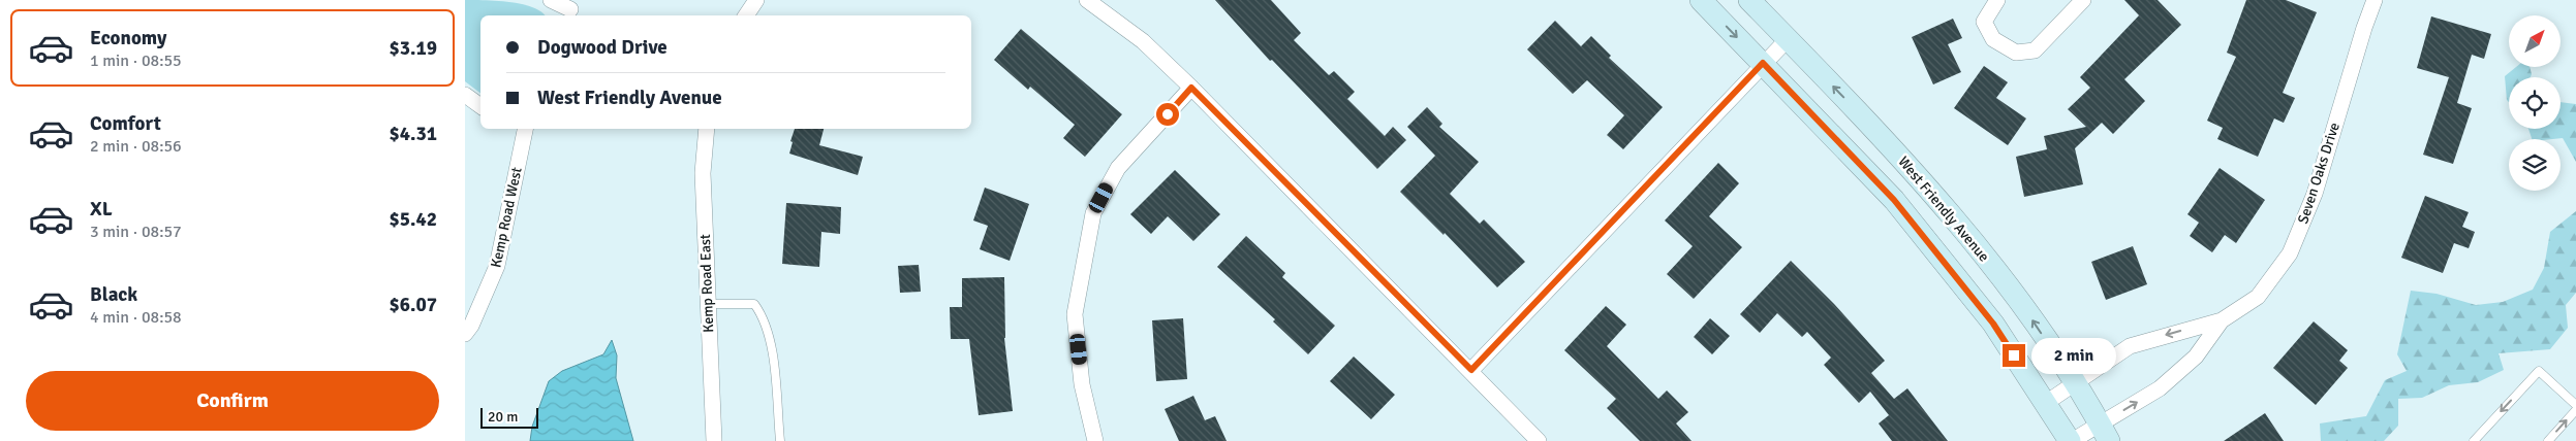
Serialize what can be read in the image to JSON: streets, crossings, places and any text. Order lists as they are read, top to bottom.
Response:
{
  "streets": {
    "main road": ["West Friendly Avenue"],
    "street": ["Seven Oaks Drive", "Kemp Road West", "Kemp Road East"]
  },
  "crossings": [
    ["Seven Oaks Drive", "West Friendly Avenue"]
  ],
  "scale_bar": "20 m",
  "north": "top right",
  "page": {
    "list": [
      {
        "name": "Economy",
        "note": "1 min · 08:55",
        "value": "$3.19"
      },
      {
        "name": "Comfort",
        "note": "2 min · 08:56",
        "value": "$4.31"
      },
      {
        "name": "XL",
        "note": "3 min · 08:57",
        "value": "$5.42"
      },
      {
        "name": "Black",
        "note": "4 min · 08:58",
        "value": "$6.07"
      }
    ],
    "banner": ["Dogwood Drive", "West Friendly Avenue"],
    "bubble": "2 min",
    "buttons": "Confirm",
    "scale": "20 m"
  }
}
